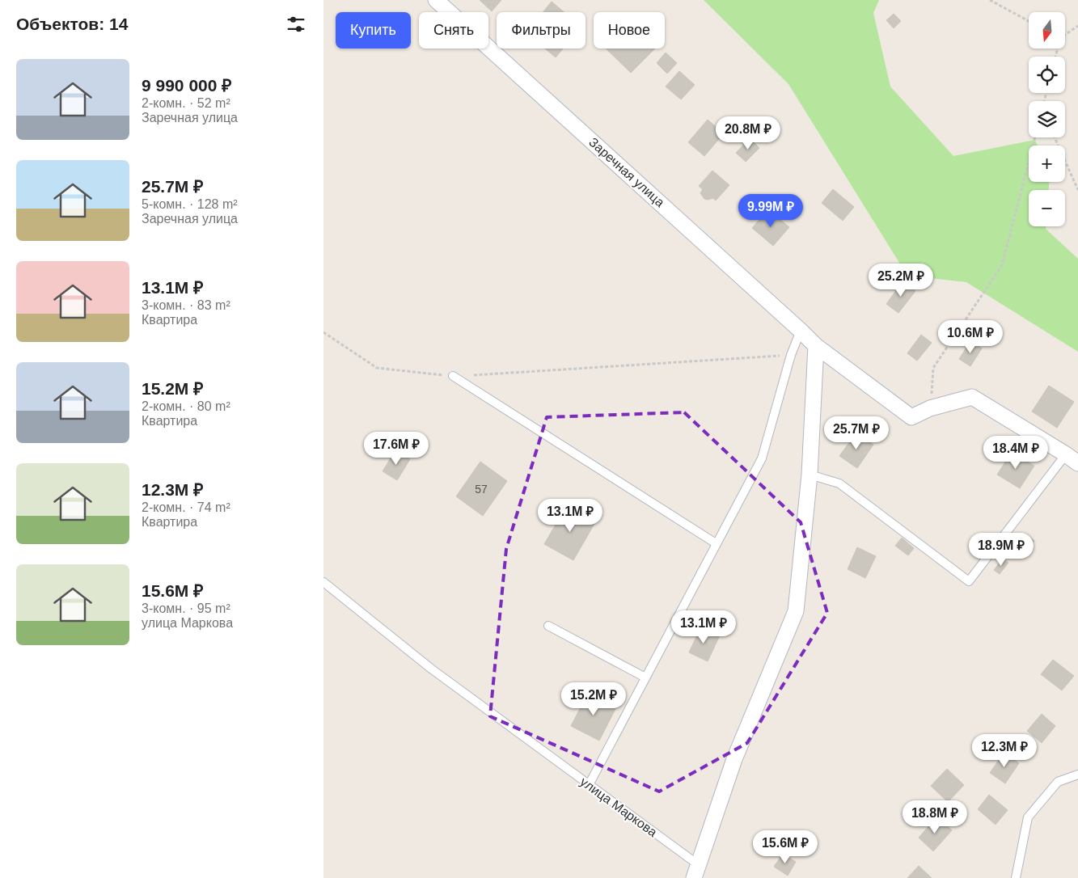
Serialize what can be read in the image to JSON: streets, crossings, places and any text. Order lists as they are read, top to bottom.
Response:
{
  "streets": {
    "street": ["Заречная улица", "улица Маркова"]
  },
  "crossings": [
    ["Заречная улица", "улица Маркова"]
  ],
  "house_numbers": ["57"],
  "north": "bottom",
  "page": {
    "heading": "Объектов: 14",
    "map_buttons": ["+", "−"],
    "chip": [
      "Купить",
      "Снять",
      "Фильтры",
      "Новое"
    ],
    "list": [
      {
        "name": "9 990 000 ₽",
        "note": "2-комн. · 52 m² · Заречная улица"
      },
      {
        "name": "25.7M ₽",
        "note": "5-комн. · 128 m² · Заречная улица"
      },
      {
        "name": "13.1M ₽",
        "note": "3-комн. · 83 m² · Квартира"
      },
      {
        "name": "15.2M ₽",
        "note": "2-комн. · 80 m² · Квартира"
      },
      {
        "name": "12.3M ₽",
        "note": "2-комн. · 74 m² · Квартира"
      },
      {
        "name": "15.6M ₽",
        "note": "3-комн. · 95 m² · улица Маркова"
      }
    ],
    "price": [
      "20.8M ₽",
      "9.99M ₽",
      "25.2M ₽",
      "10.6M ₽",
      "25.7M ₽",
      "17.6M ₽",
      "18.4M ₽",
      "13.1M ₽",
      "18.9M ₽",
      "13.1M ₽",
      "15.2M ₽",
      "12.3M ₽",
      "18.8M ₽",
      "15.6M ₽"
    ]
  }
}
